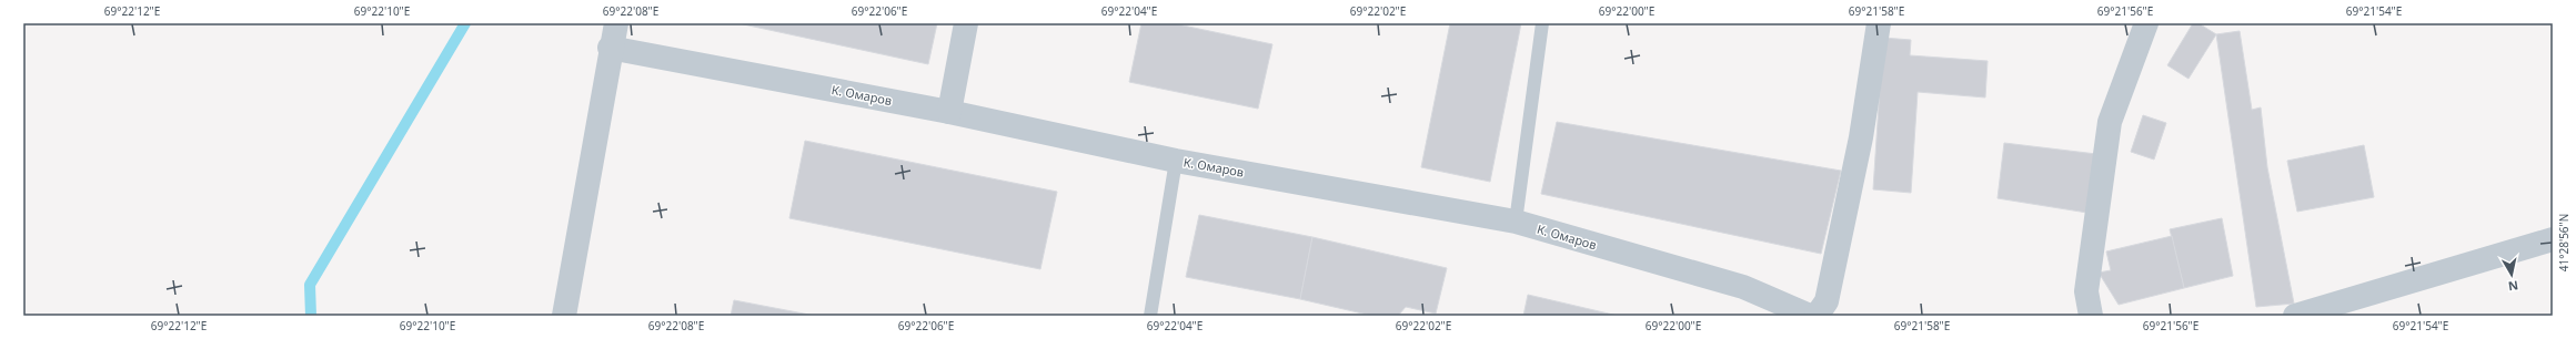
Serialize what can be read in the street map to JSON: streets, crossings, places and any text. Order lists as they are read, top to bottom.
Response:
{
  "streets": {
    "street": ["К. Омаров"]
  },
  "north": "bottom",
  "coordinates": [
    "69°22'12\"E",
    "69°22'10\"E",
    "69°22'08\"E",
    "69°22'06\"E",
    "69°22'04\"E",
    "69°22'02\"E",
    "69°22'00\"E",
    "69°21'58\"E",
    "69°21'56\"E",
    "69°21'54\"E",
    "41°28'56\"N"
  ]
}
